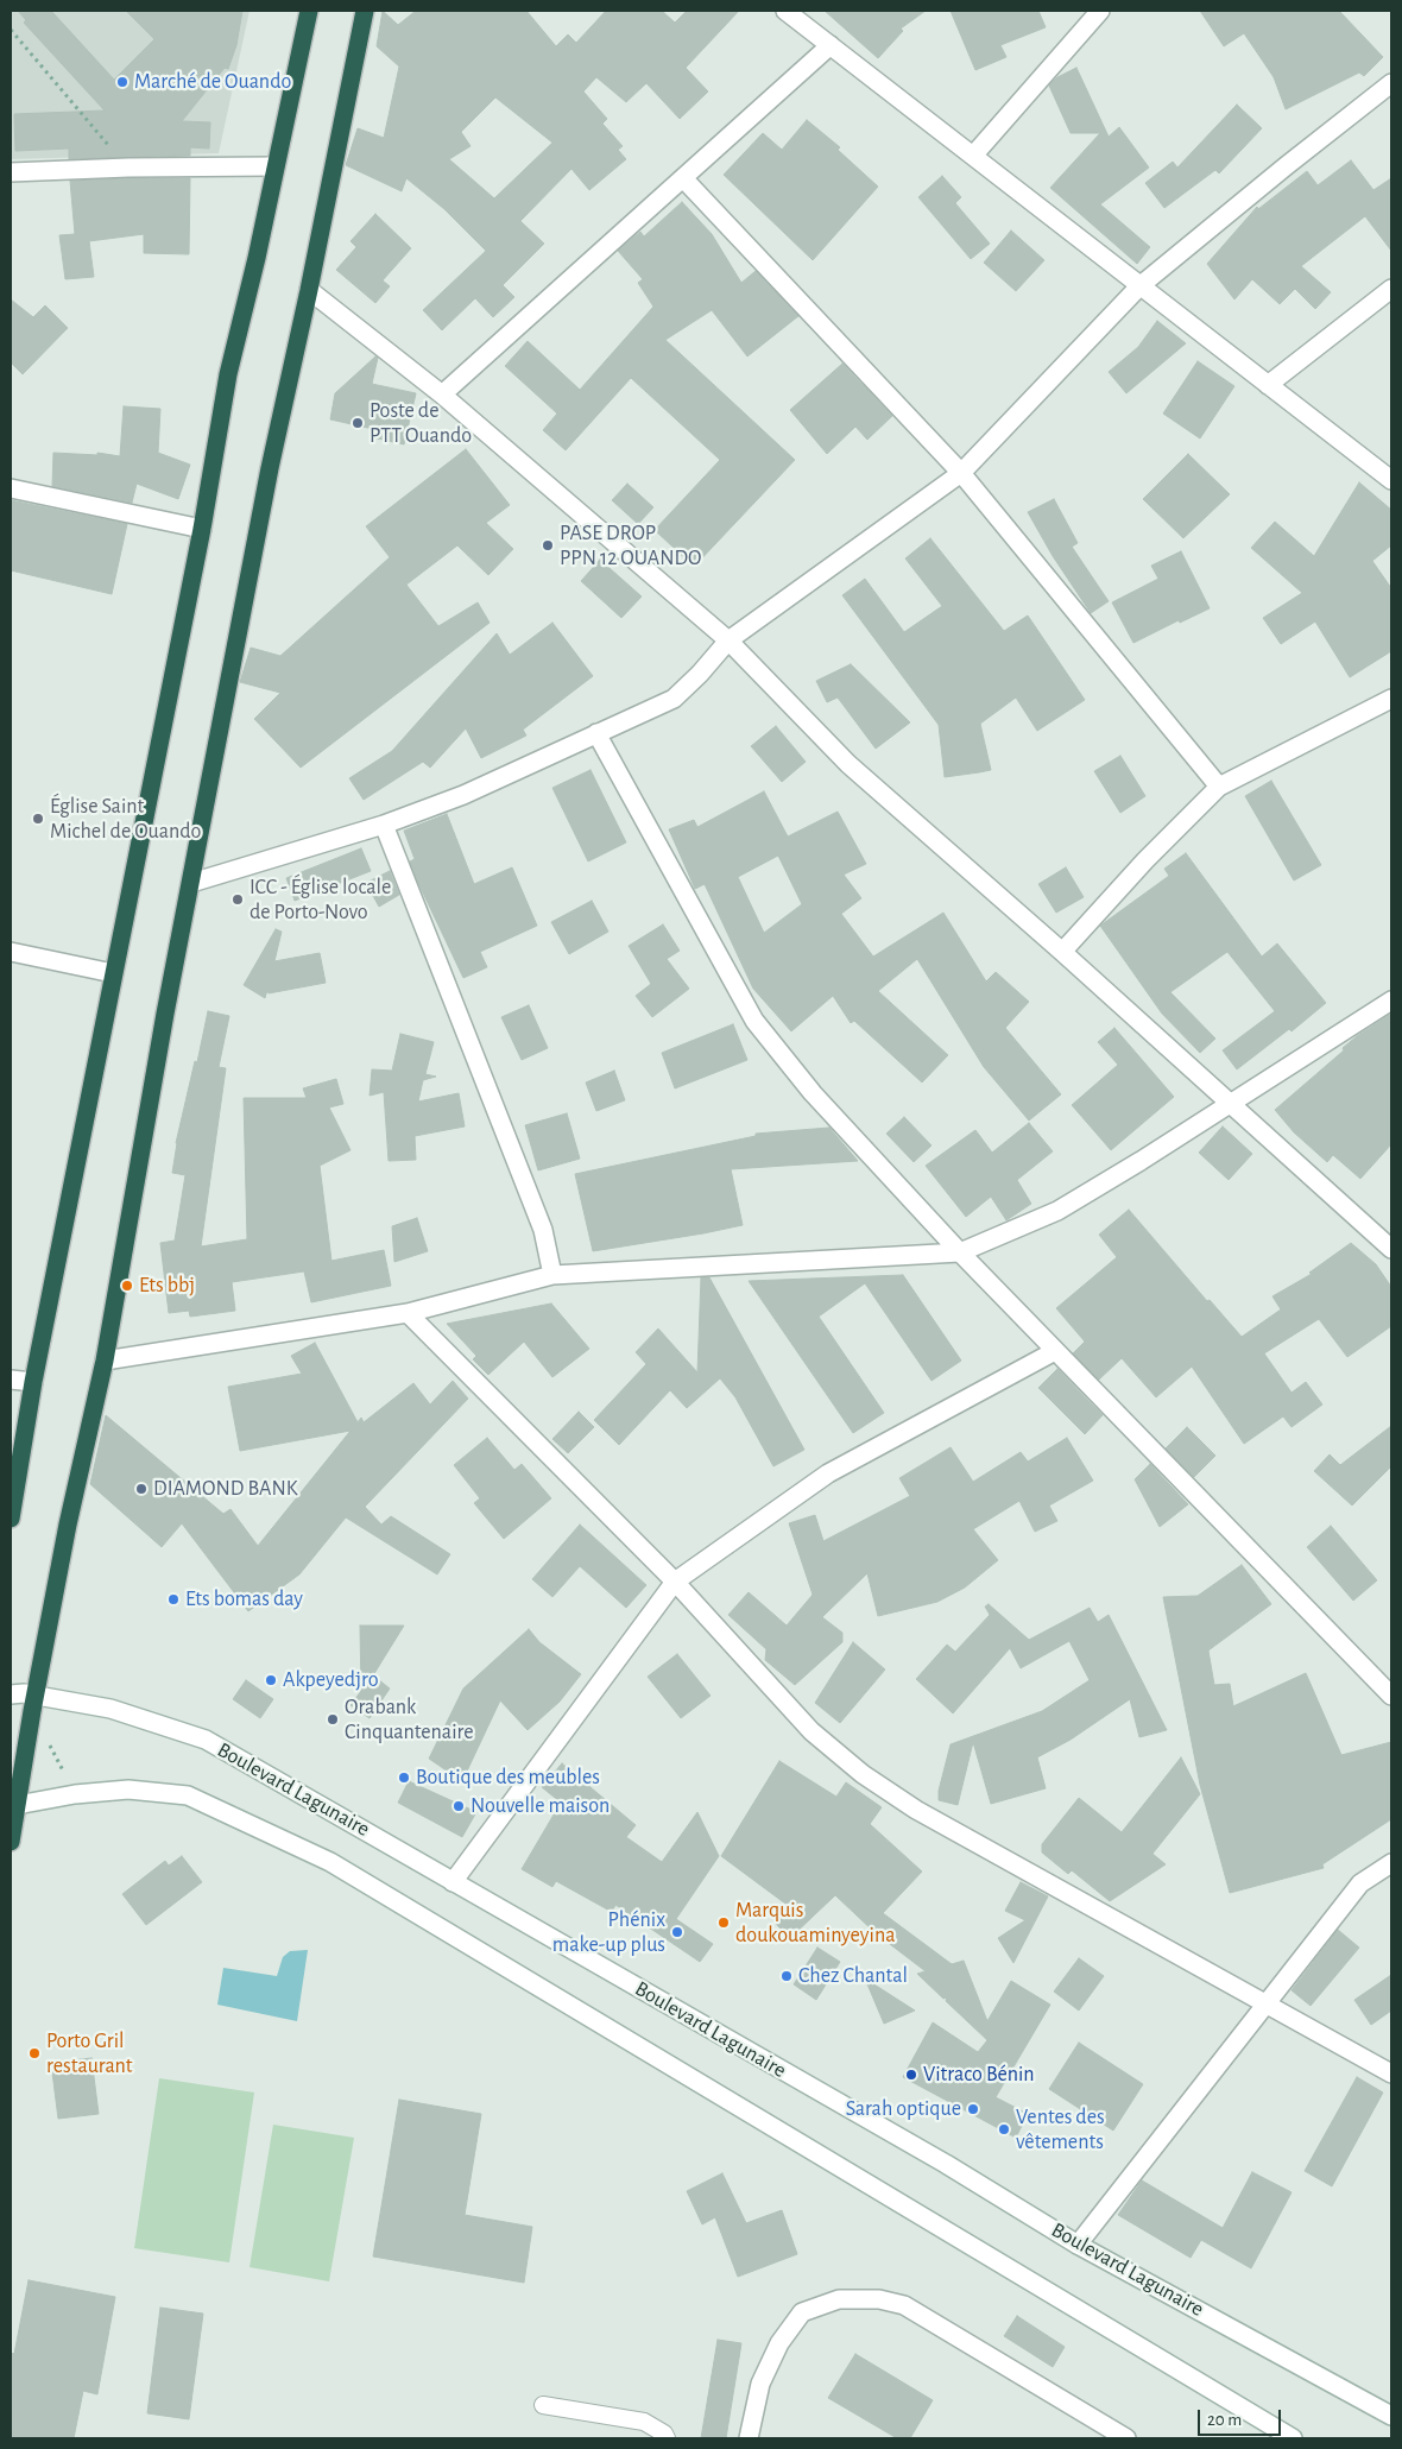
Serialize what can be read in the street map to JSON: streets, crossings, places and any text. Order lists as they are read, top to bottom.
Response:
{
  "streets": {
    "street": ["Boulevard Lagunaire"]
  },
  "places": [
    "Marché de Ouando",
    "Poste de PTT Ouando",
    "PASE DROP PPN 12 OUANDO",
    "Église Saint Michel de Ouando",
    "ICC - Église locale de Porto-Novo",
    "Ets bbj",
    "DIAMOND BANK",
    "Ets bomas day",
    "Akpeyedjro",
    "Orabank Cinquantenaire",
    "Boutique des meubles",
    "Nouvelle maison",
    "Marquis doukouaminyeyina",
    "Phénix make-up plus",
    "Chez Chantal",
    "Porto Gril restaurant",
    "Vitraco Bénin",
    "Sarah optique",
    "Ventes des vêtements"
  ],
  "scale_bar": "20 m"
}
